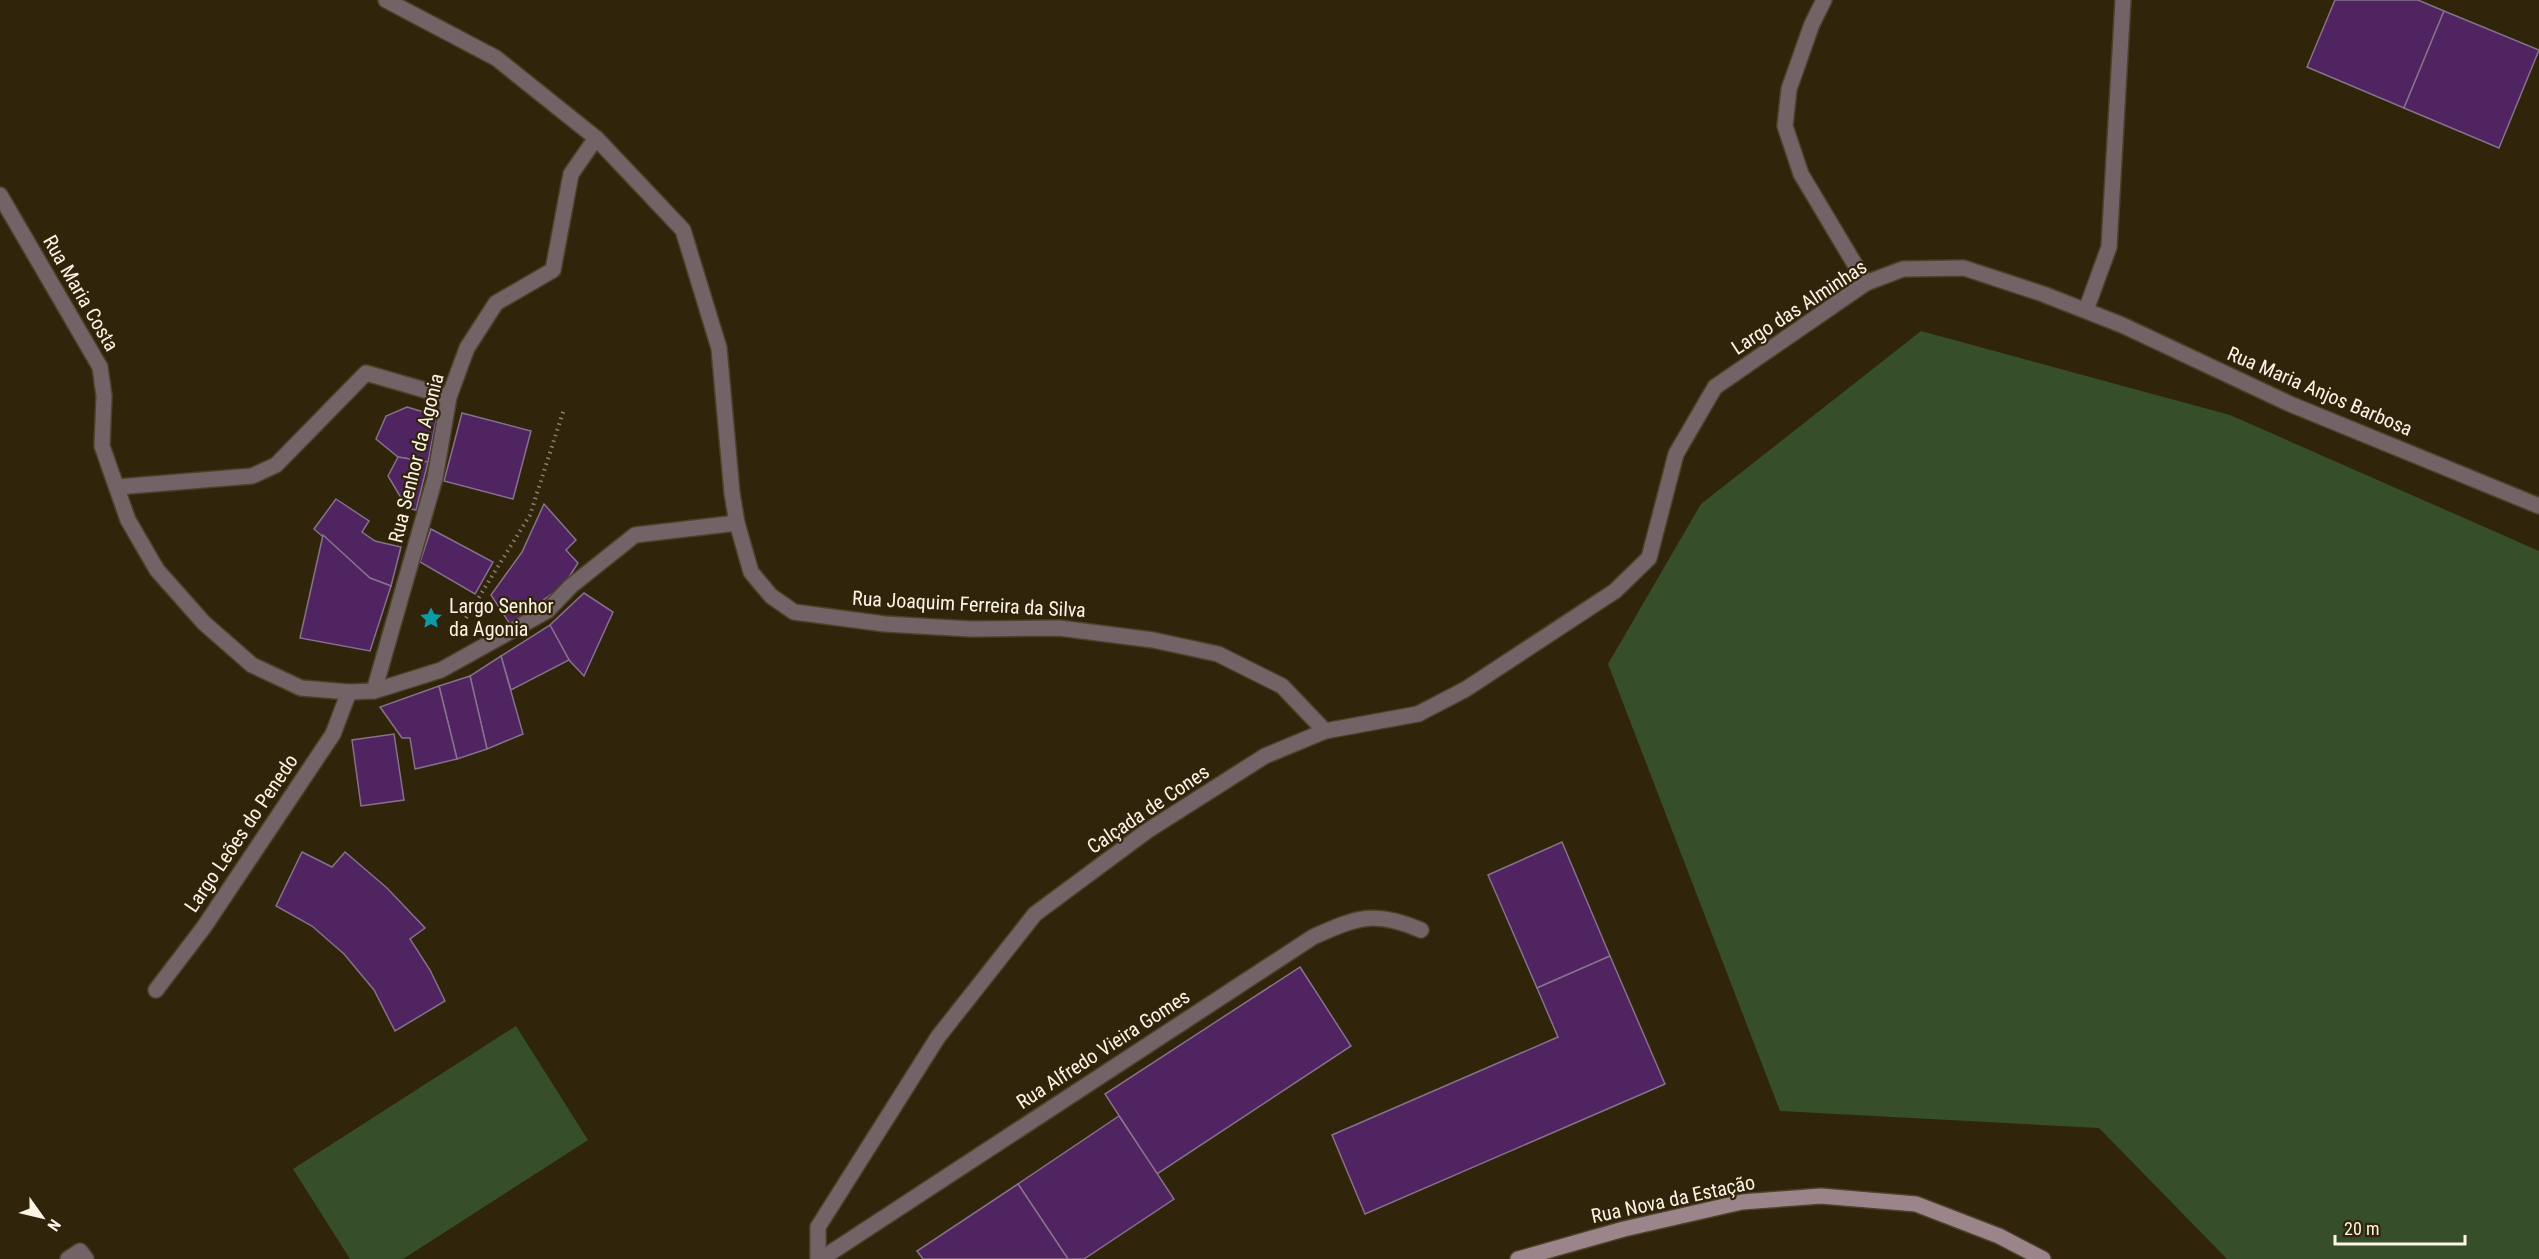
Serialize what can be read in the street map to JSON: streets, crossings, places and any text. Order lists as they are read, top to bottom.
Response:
{
  "streets": {
    "street": [
      "Rua Maria Costa",
      "Largo das Alminhas",
      "Rua Maria Anjos Barbosa",
      "Rua Senhor da Agonia",
      "Rua Joaquim Ferreira da Silva",
      "Calçada de Cones",
      "Largo Leões do Penedo",
      "Rua Alfredo Vieira Gomes",
      "Rua Nova da Estação"
    ]
  },
  "crossings": [
    ["Rua Maria Costa", "Rua Senhor da Agonia"],
    ["Rua Maria Costa", "Rua Joaquim Ferreira da Silva"],
    ["Rua Maria Costa", "Largo Leões do Penedo"],
    ["Largo das Alminhas", "Rua Maria Anjos Barbosa"],
    ["Largo das Alminhas", "Calçada de Cones"],
    ["Rua Senhor da Agonia", "Rua Joaquim Ferreira da Silva"],
    ["Rua Joaquim Ferreira da Silva", "Calçada de Cones"],
    ["Calçada de Cones", "Rua Alfredo Vieira Gomes"]
  ],
  "places": {
    "place": ["Largo Senhor da Agonia"]
  },
  "scale_bar": "20 m",
  "north": "bottom right"
}
